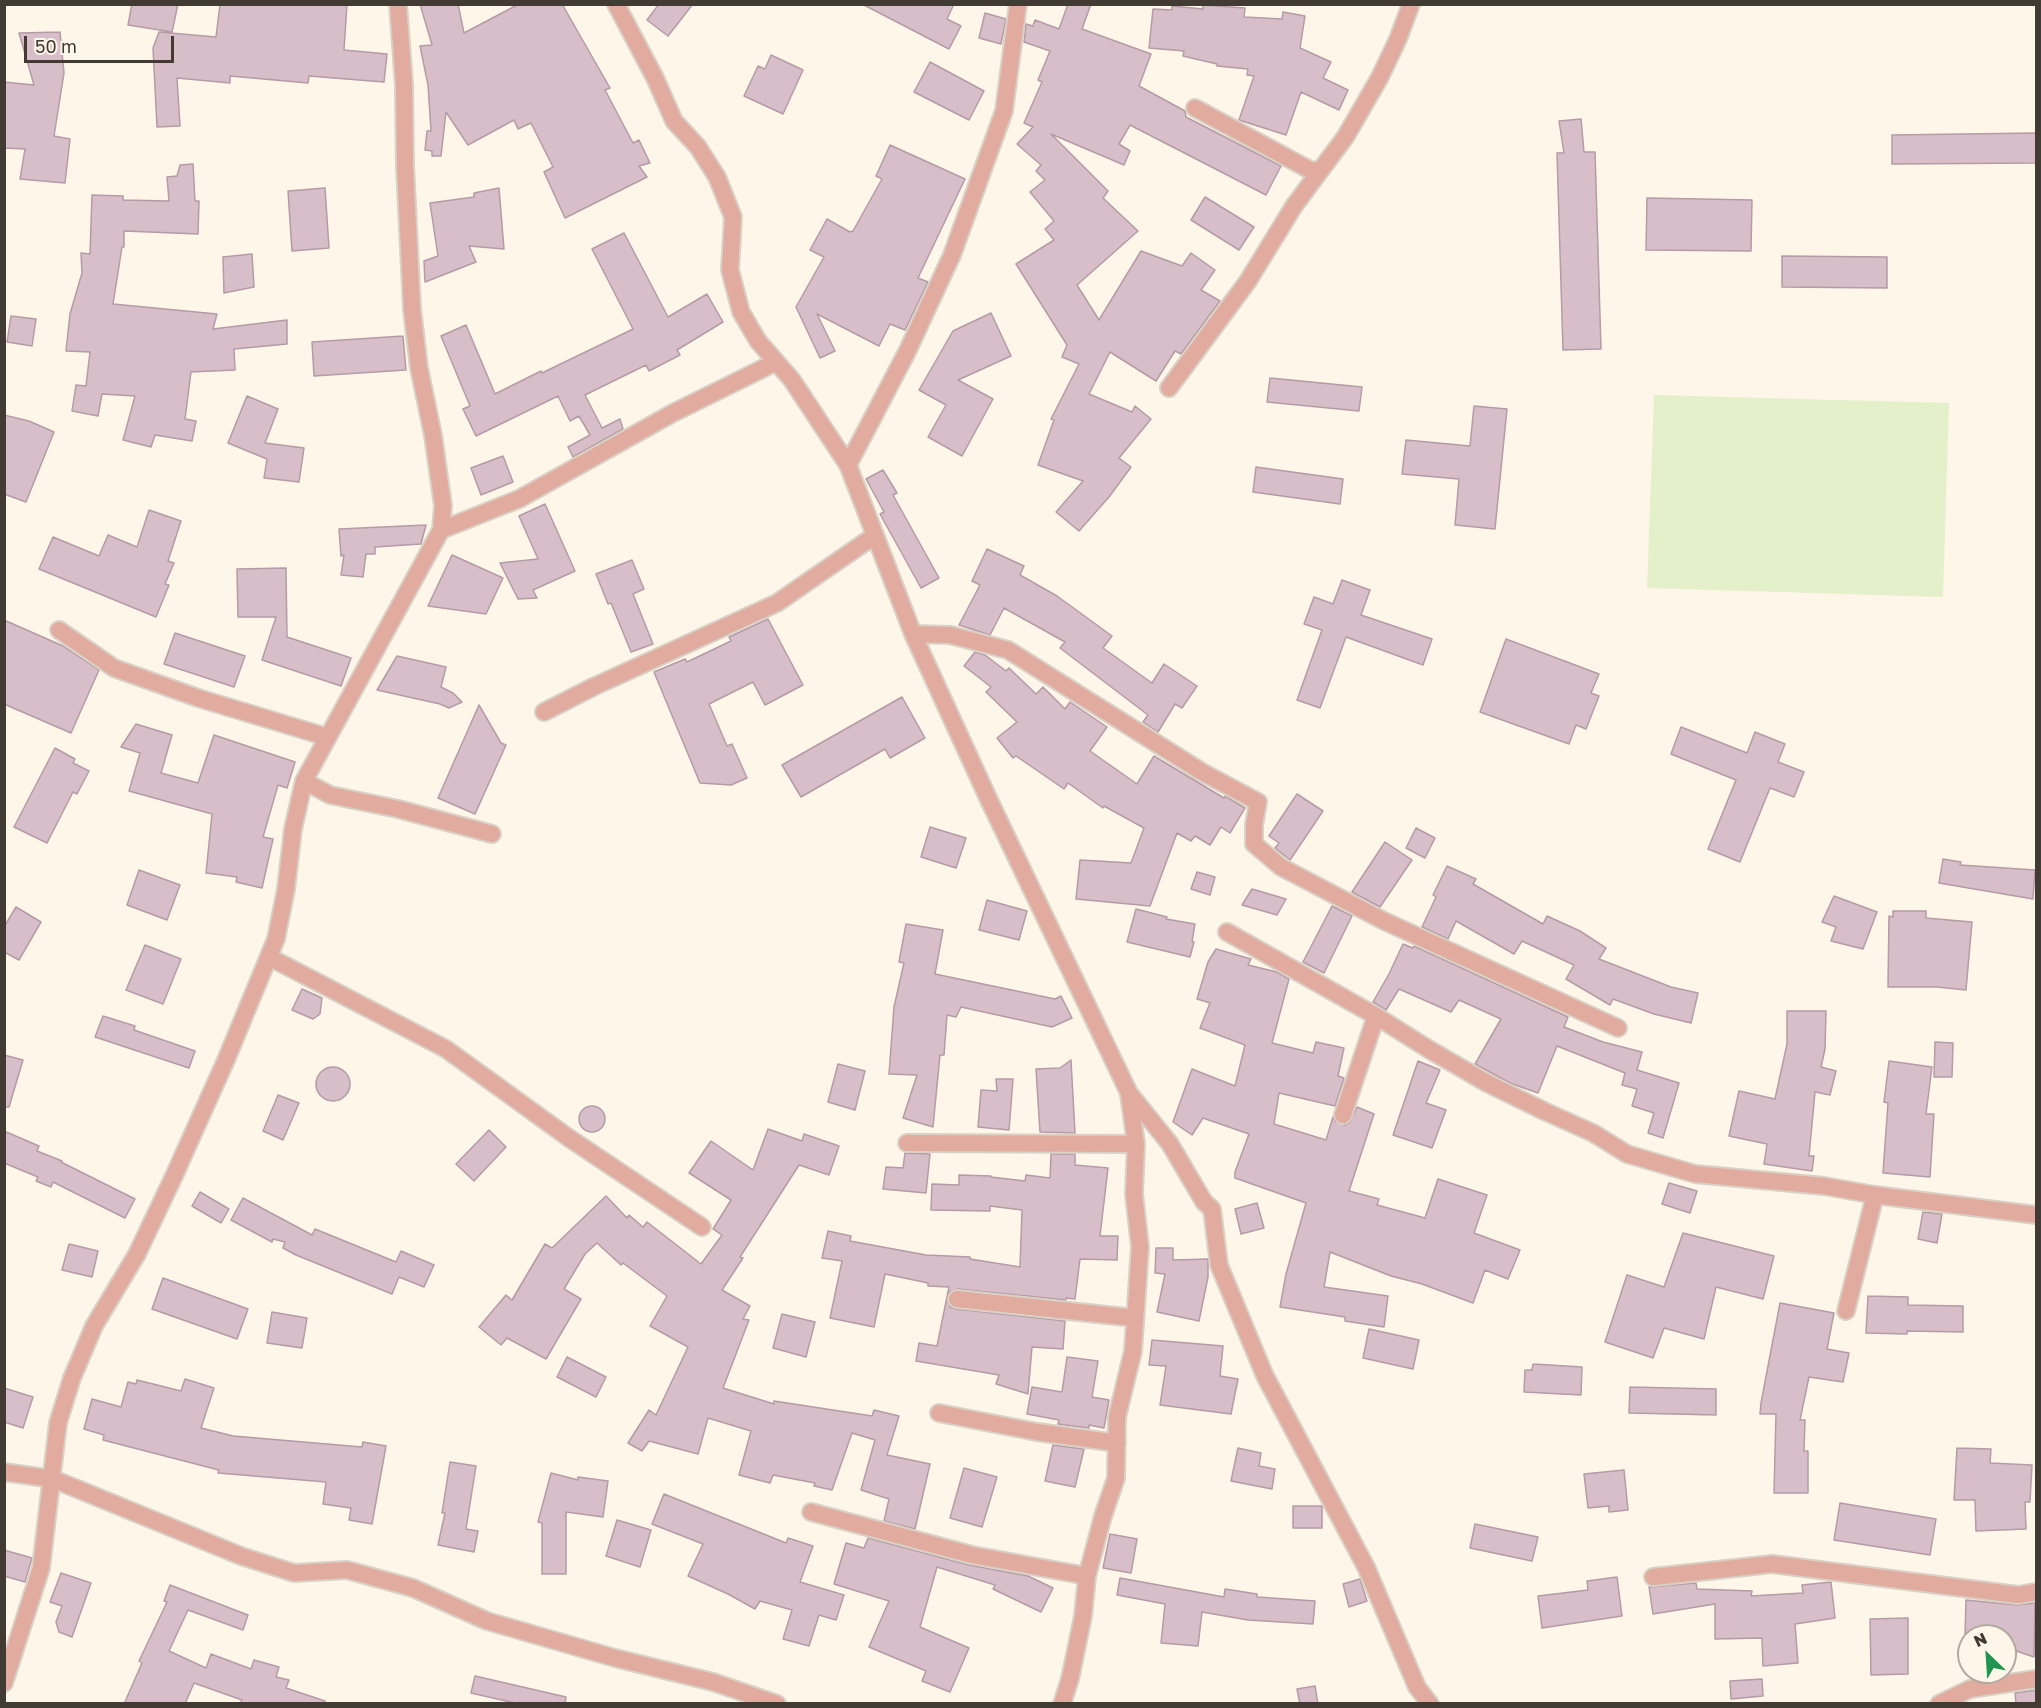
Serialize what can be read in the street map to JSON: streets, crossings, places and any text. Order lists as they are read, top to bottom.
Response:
{
  "scale_bar": "50 m",
  "north": "top left"
}
